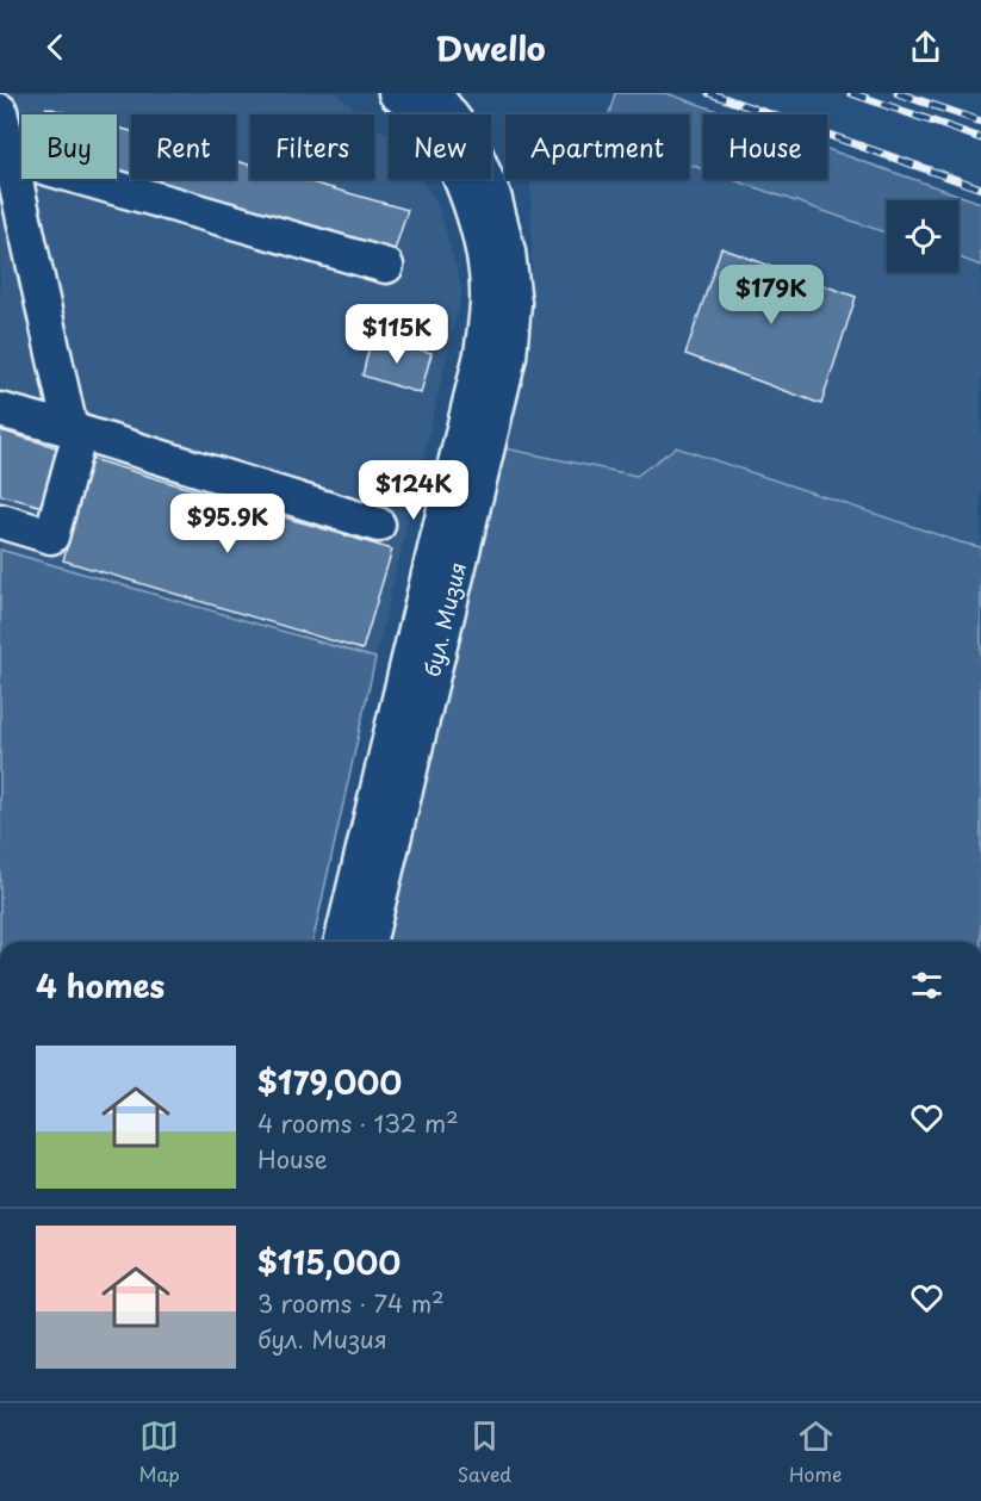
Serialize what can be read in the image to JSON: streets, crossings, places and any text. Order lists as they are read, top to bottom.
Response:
{
  "streets": {
    "street": ["бул. Мизия"]
  },
  "page": {
    "header": "Dwello",
    "chip": [
      "Buy",
      "Rent",
      "Filters",
      "New",
      "Apartment",
      "House"
    ],
    "price": [
      "$179K",
      "$115K",
      "$124K",
      "$95.9K"
    ],
    "heading": "4 homes",
    "list": [
      {
        "name": "$179,000",
        "note": "4 rooms · 132 m² · House"
      },
      {
        "name": "$115,000",
        "note": "3 rooms · 74 m² · бул. Мизия"
      }
    ],
    "tabs": ["Map", "Saved", "Home"]
  }
}
